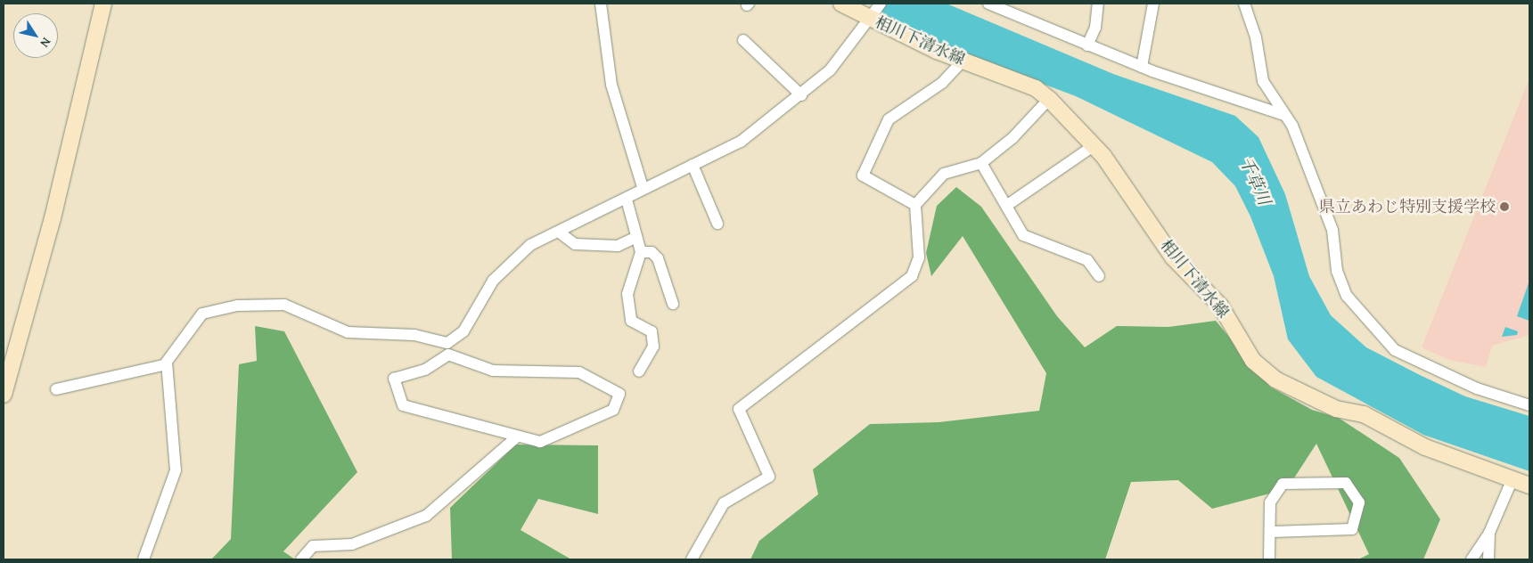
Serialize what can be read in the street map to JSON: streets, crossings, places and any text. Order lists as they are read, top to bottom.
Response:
{
  "streets": {
    "main road": ["相川下清水線"]
  },
  "water": ["千草川"],
  "places": ["県立あわじ特別支援学校"],
  "north": "bottom right"
}
